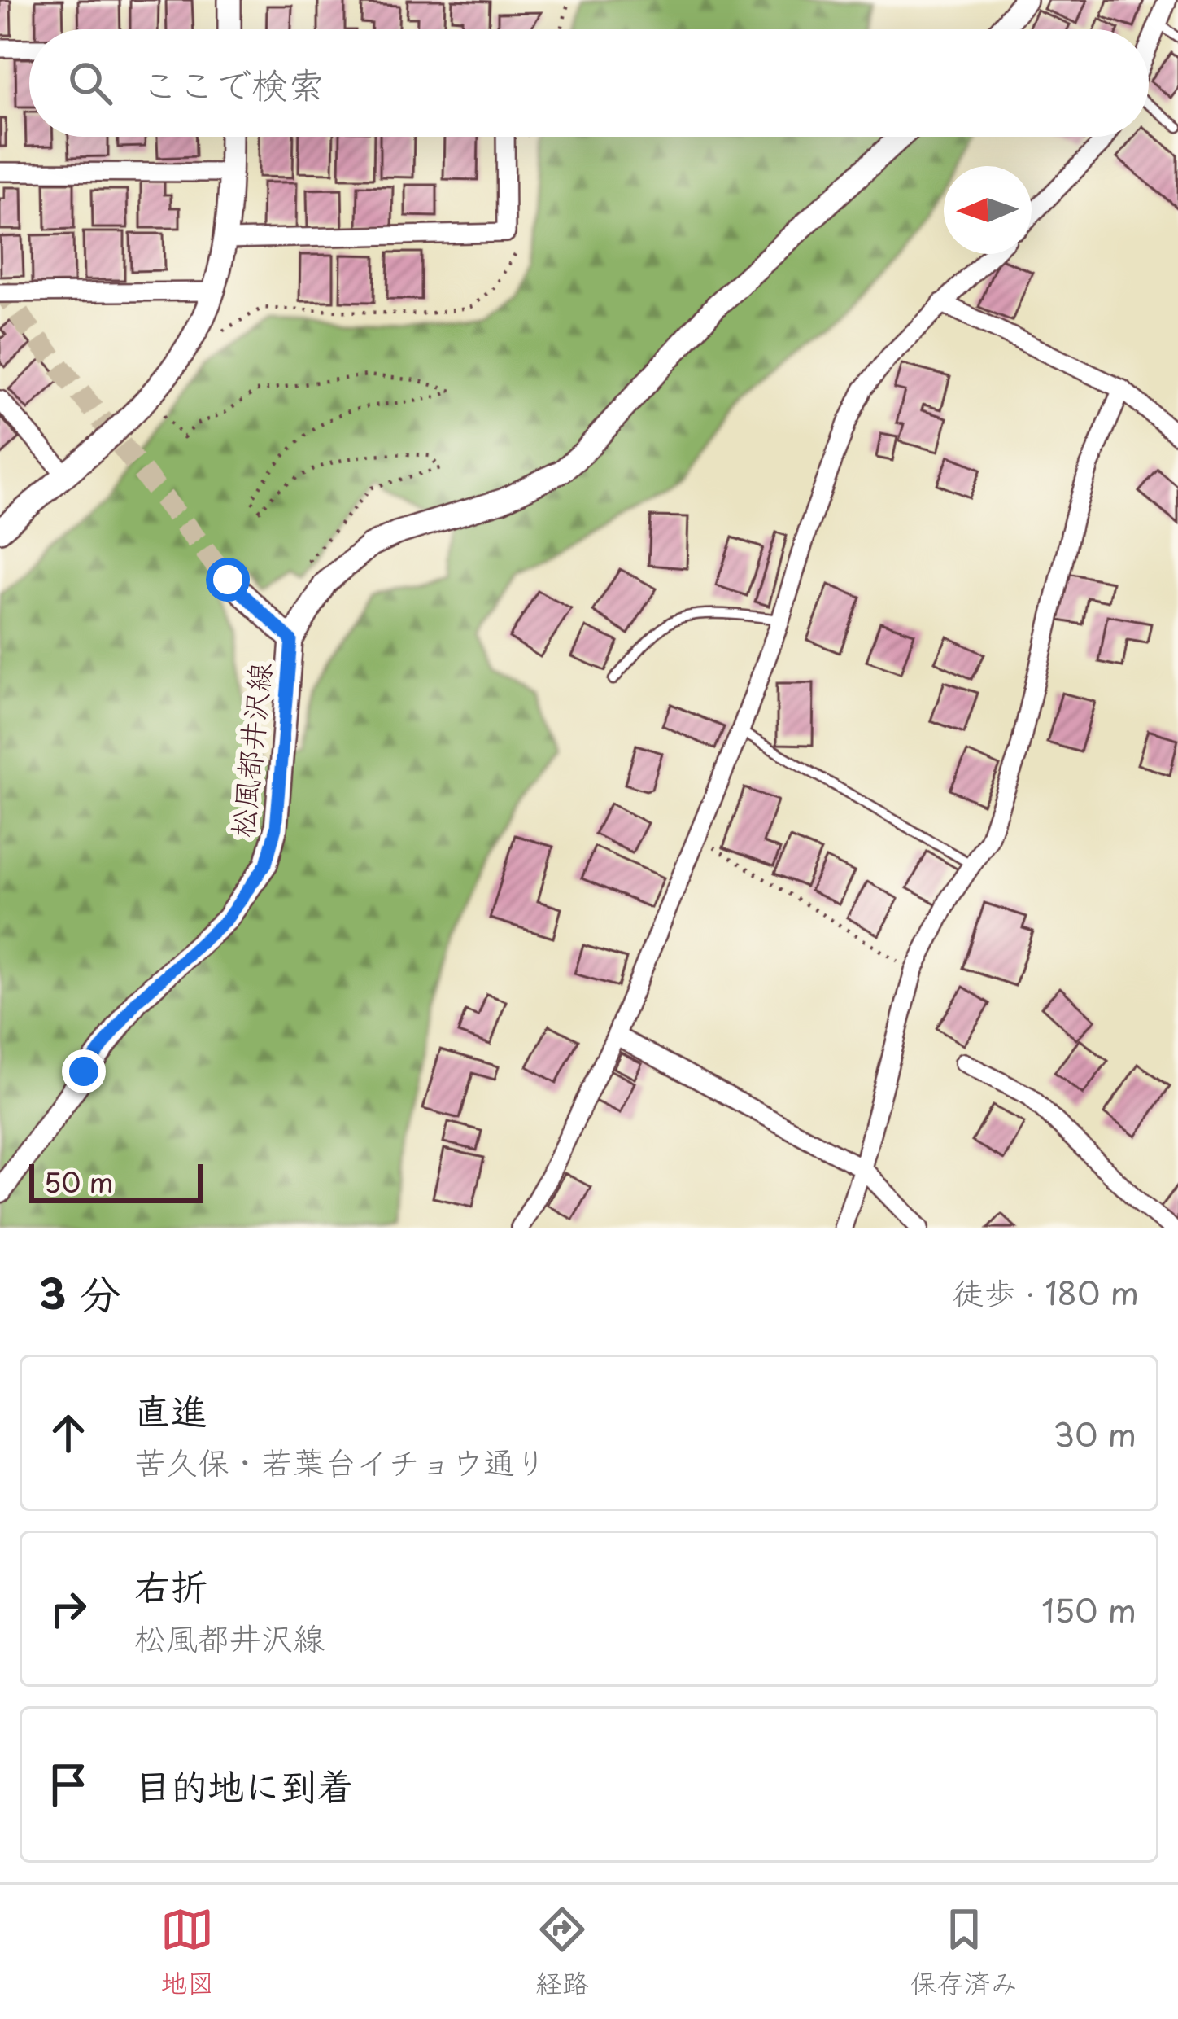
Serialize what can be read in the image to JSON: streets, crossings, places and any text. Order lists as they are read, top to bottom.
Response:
{
  "streets": {
    "street": ["松風都井沢線"]
  },
  "scale_bar": "50 m",
  "north": "left",
  "page": {
    "search": "ここで検索",
    "scale": "50 m",
    "heading": ["3 分", "徒歩 · 180 m"],
    "list": [
      ["直進", "苦久保・若葉台イチョウ通り", "30 m"],
      ["右折", "松風都井沢線", "150 m"],
      "目的地に到着"
    ],
    "nav": ["地図", "経路", "保存済み"]
  }
}
